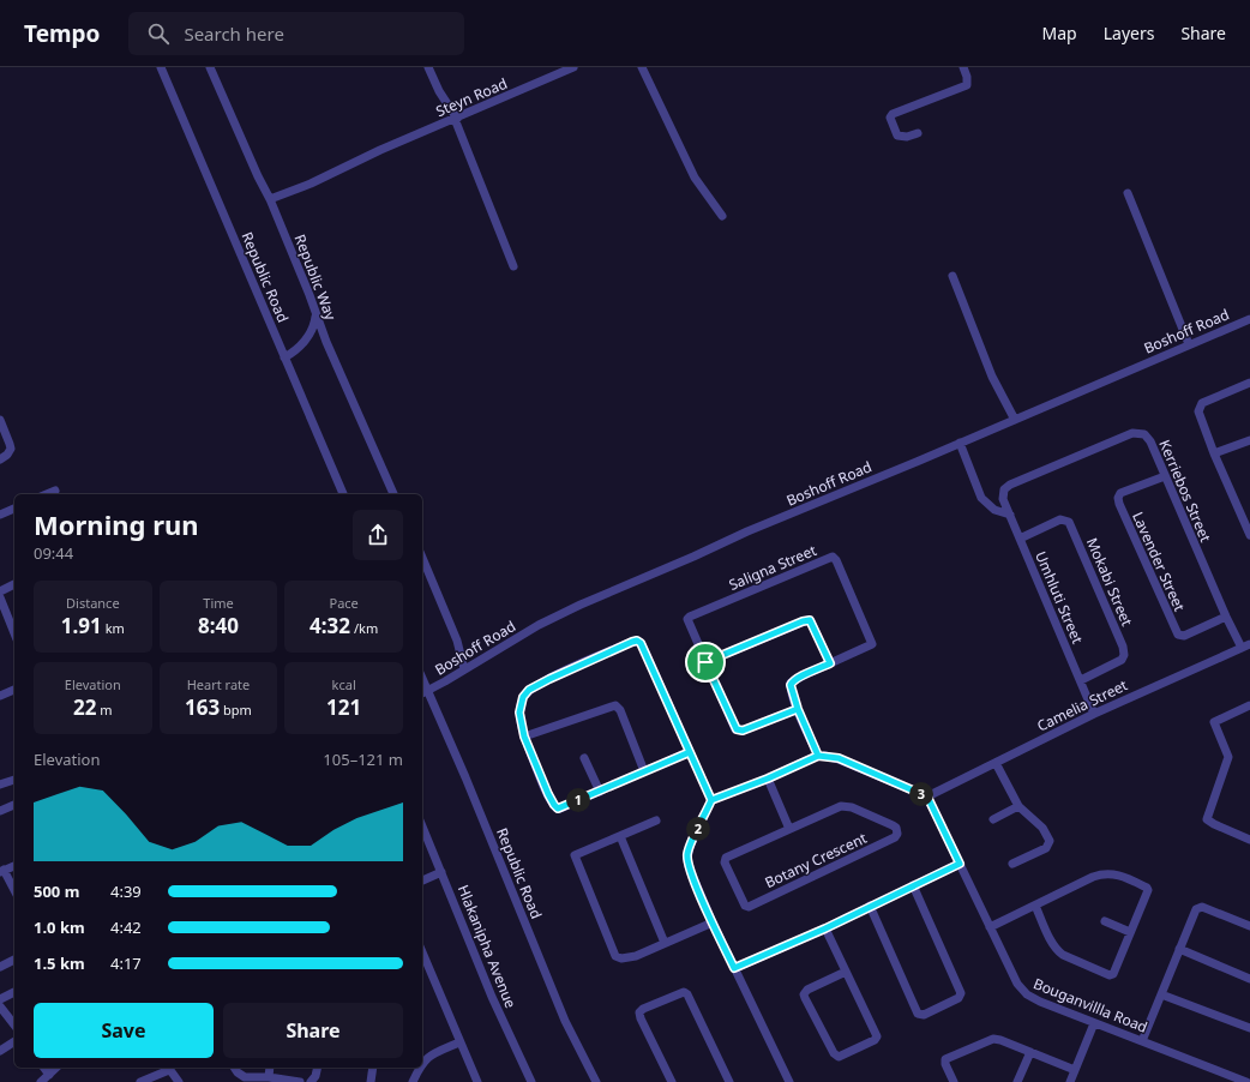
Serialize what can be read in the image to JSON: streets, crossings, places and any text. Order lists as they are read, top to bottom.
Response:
{
  "streets": {
    "street": [
      "Steyn Road",
      "Republic Road",
      "Republic Way",
      "Boshoff Road",
      "Kerriebos Street",
      "Lavender Street",
      "Saligna Street",
      "Mokabi Street",
      "Umhluti Street",
      "Camelia Street",
      "Botany Crescent",
      "Hlakanipha Avenue",
      "Bouganvillla Road"
    ]
  },
  "crossings": [
    ["Steyn Road", "Republic Way"],
    ["Republic Road", "Boshoff Road"],
    ["Kerriebos Street", "Lavender Street"],
    ["Kerriebos Street", "Umhluti Street"],
    ["Kerriebos Street", "Camelia Street"],
    ["Mokabi Street", "Umhluti Street"],
    ["Umhluti Street", "Camelia Street"],
    ["Camelia Street", "Bouganvillla Road"]
  ],
  "page": {
    "header": "Tempo",
    "search": "Search here",
    "nav": ["Map", "Layers", "Share"],
    "heading": ["Morning run", "09:44"],
    "stats": [
      ["Distance", "1.91 km"],
      ["Time", "8:40"],
      ["Pace", "4:32 /km"],
      ["Elevation", "22 m"],
      ["Heart rate", "163 bpm"],
      ["kcal", "121"]
    ],
    "chart": ["Elevation", "105–121 m"],
    "pins": ["3", "1", "2"],
    "list": [
      {
        "name": "500 m",
        "note": "4:39"
      },
      {
        "name": "1.0 km",
        "note": "4:42"
      },
      {
        "name": "1.5 km",
        "note": "4:17"
      }
    ],
    "buttons": ["Save", "Share"]
  }
}
